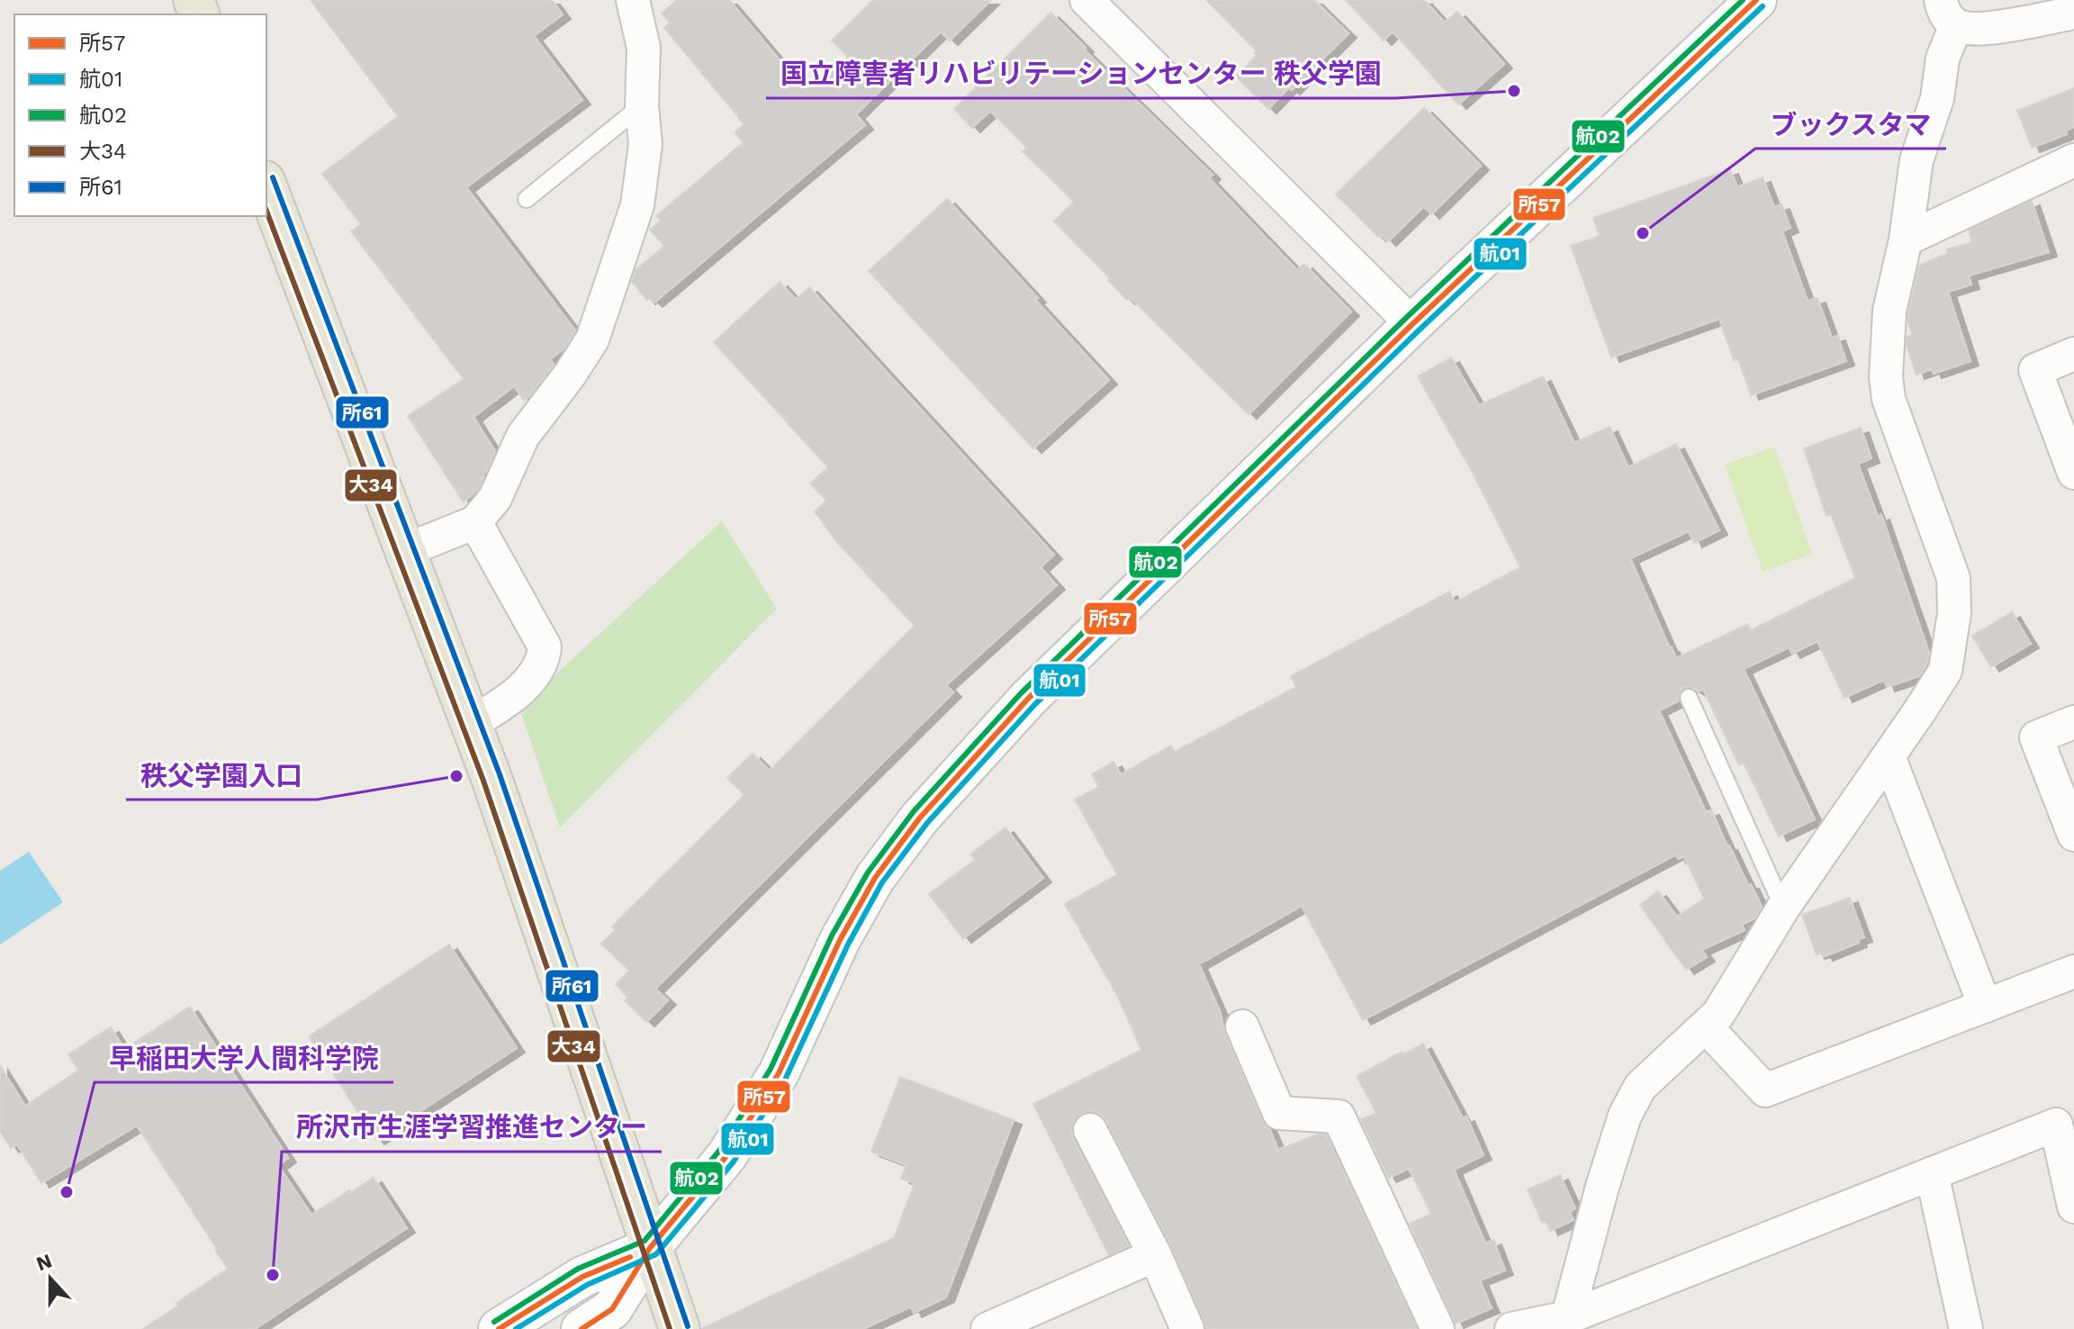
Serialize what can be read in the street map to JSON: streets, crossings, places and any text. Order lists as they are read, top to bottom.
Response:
{
  "places": [
    "国立障害者リハビリテーションセンター 秩父学園",
    "ブックスタマ",
    "秩父学園入口",
    "早稲田大学人間科学院",
    "所沢市生涯学習推進センター"
  ],
  "lines": [
    "transit line 所57",
    "transit line 航02",
    "transit line 航01",
    "transit line 所61",
    "transit line 大34"
  ],
  "legend": [
    "所57",
    "航01",
    "航02",
    "大34",
    "所61"
  ],
  "north": "top"
}
